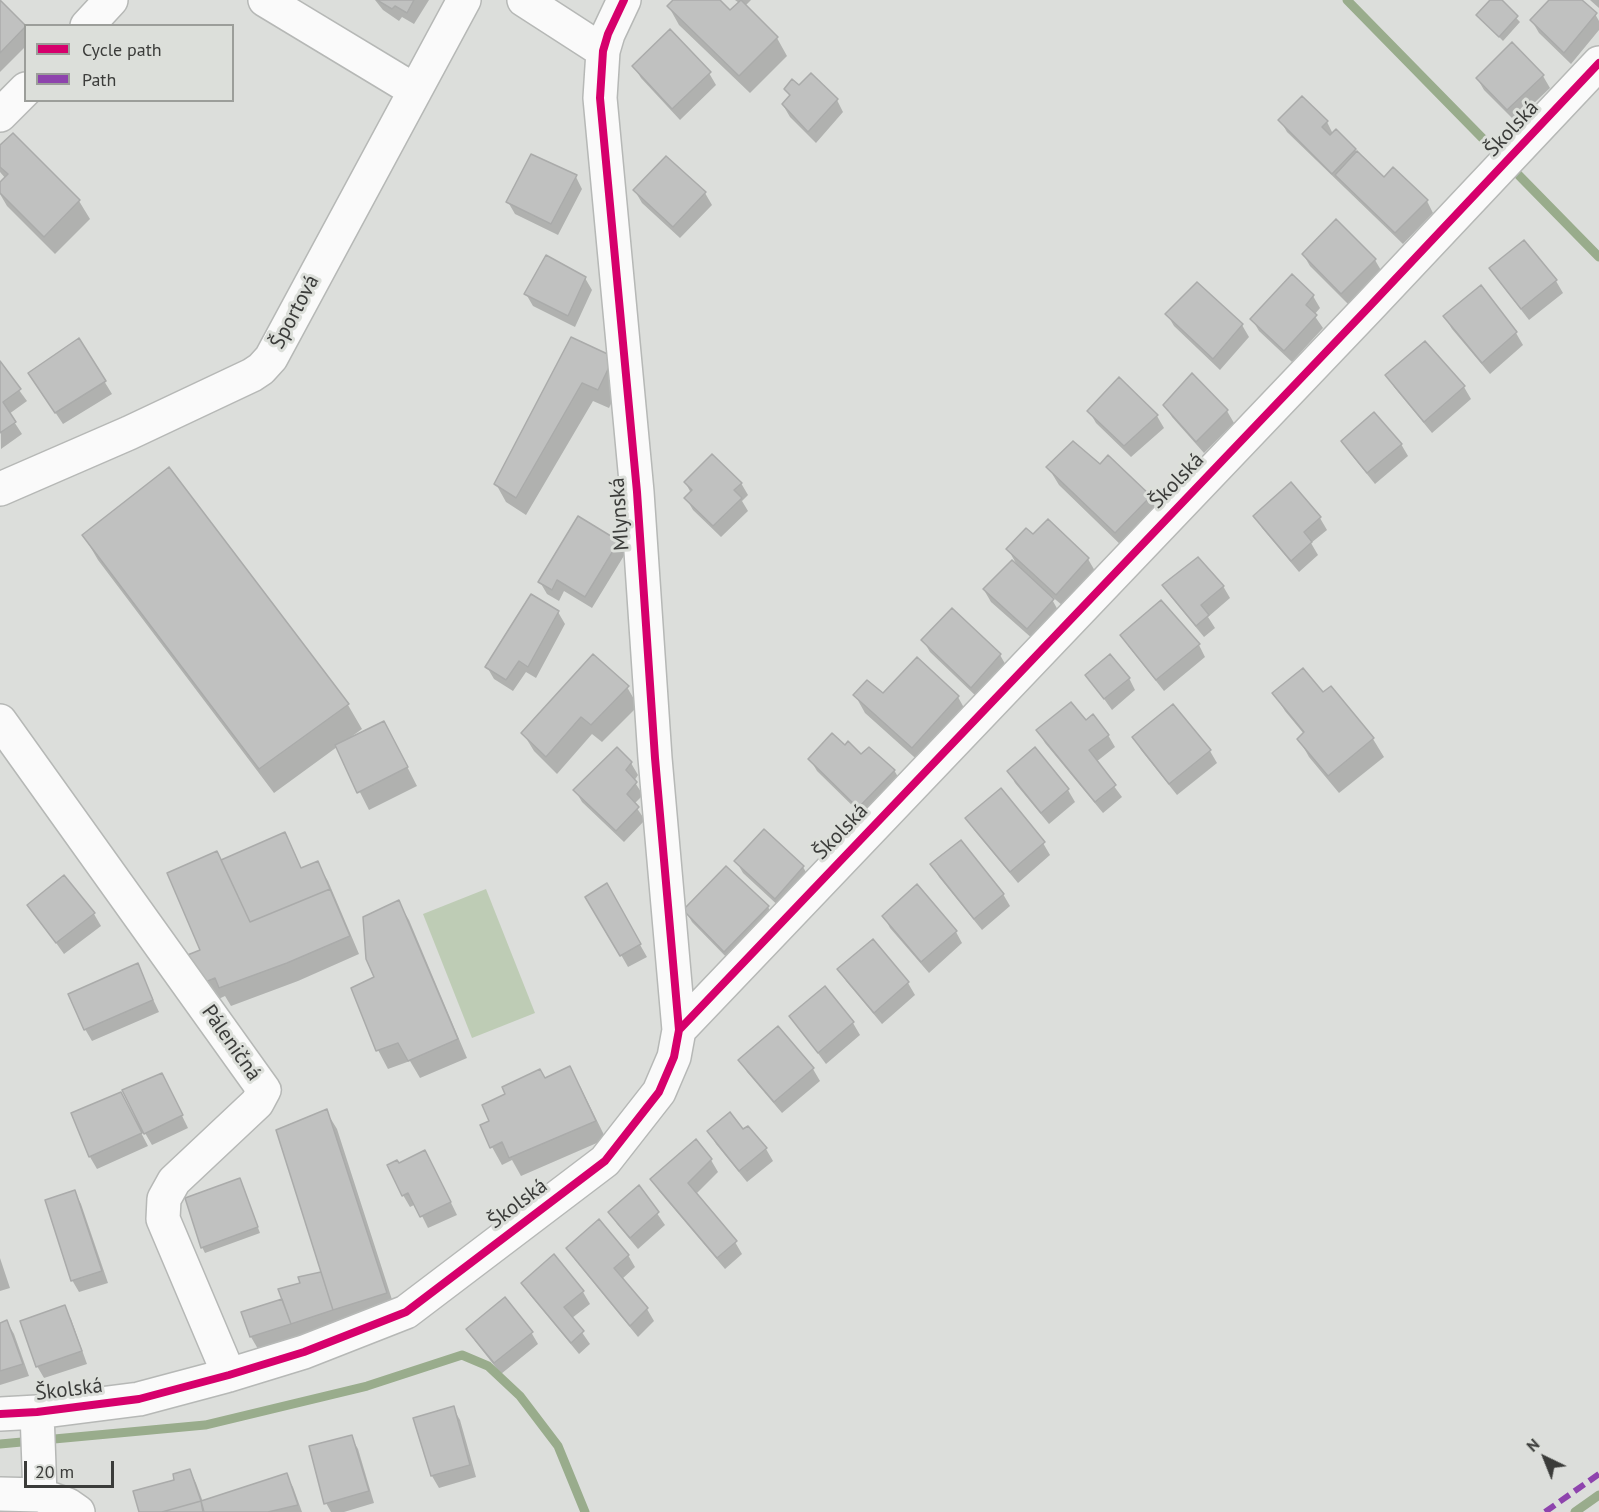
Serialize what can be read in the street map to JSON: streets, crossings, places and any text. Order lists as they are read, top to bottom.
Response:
{
  "streets": {
    "street": [
      "Školská",
      "Športová",
      "Mlynská",
      "Páleničná"
    ]
  },
  "crossings": [
    ["Školská", "Mlynská"],
    ["Školská", "Páleničná"]
  ],
  "legend": ["Cycle path", "Path"],
  "scale_bar": "20 m",
  "north": "top left"
}
